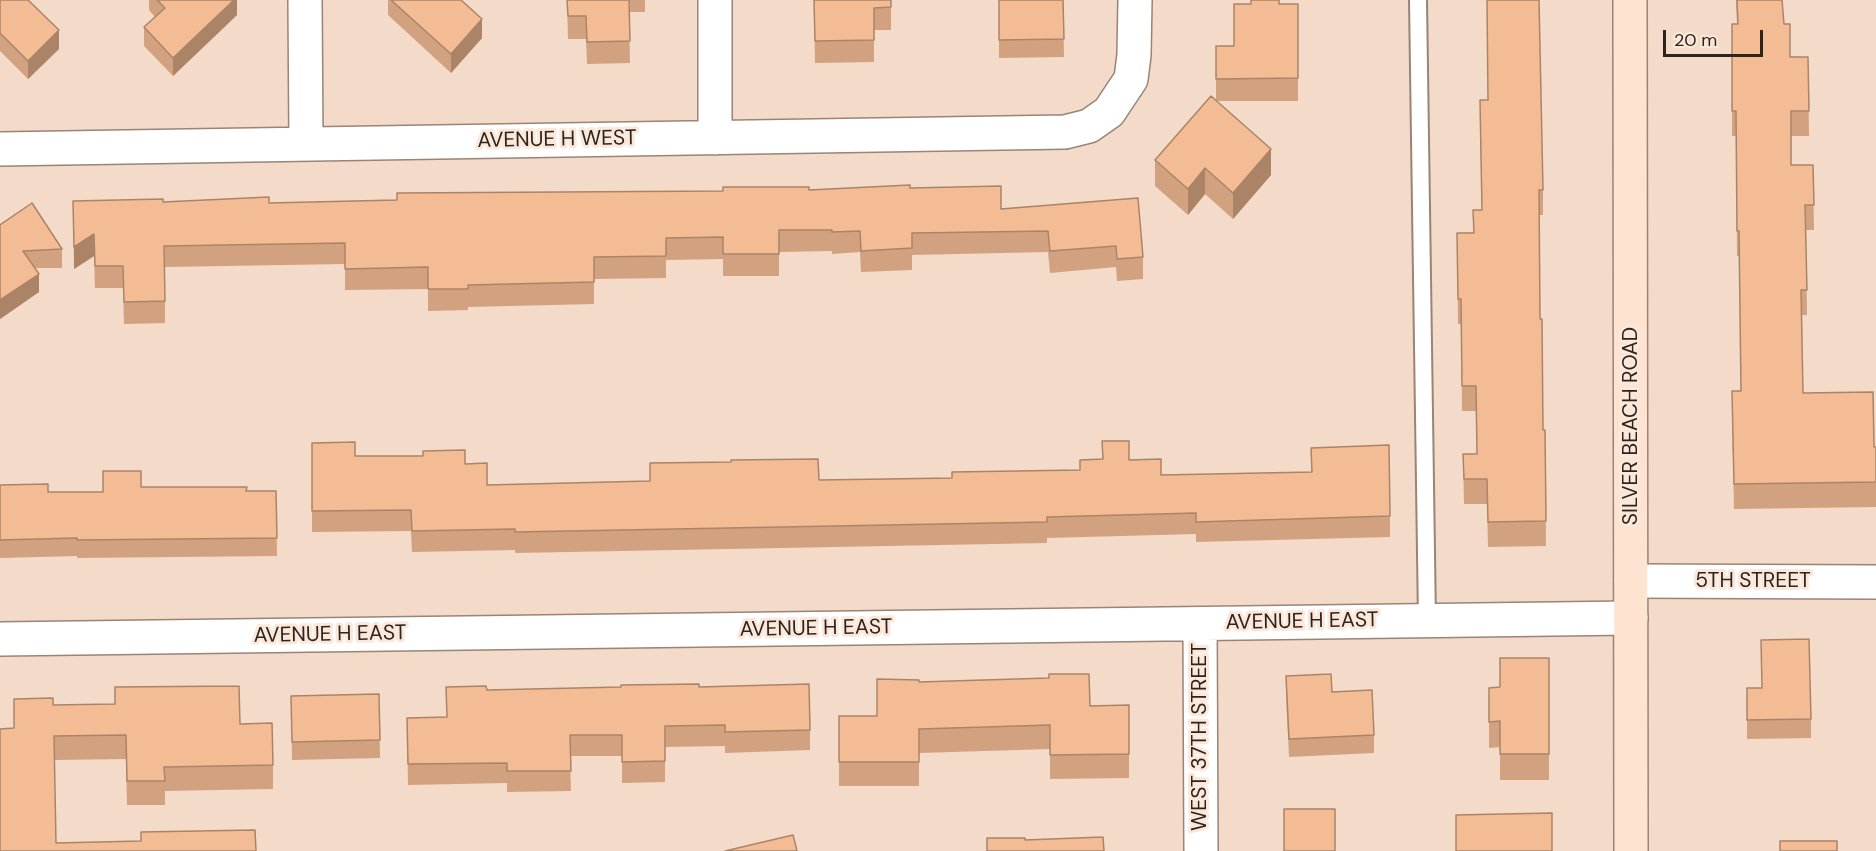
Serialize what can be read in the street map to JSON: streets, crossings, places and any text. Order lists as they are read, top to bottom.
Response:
{
  "streets": {
    "street": [
      "AVENUE H WEST",
      "SILVER BEACH ROAD",
      "5TH STREET",
      "AVENUE H EAST",
      "WEST 37TH STREET"
    ]
  },
  "crossings": [
    ["SILVER BEACH ROAD", "5TH STREET"],
    ["SILVER BEACH ROAD", "AVENUE H EAST"],
    ["AVENUE H EAST", "WEST 37TH STREET"]
  ],
  "scale_bar": "20 m"
}
